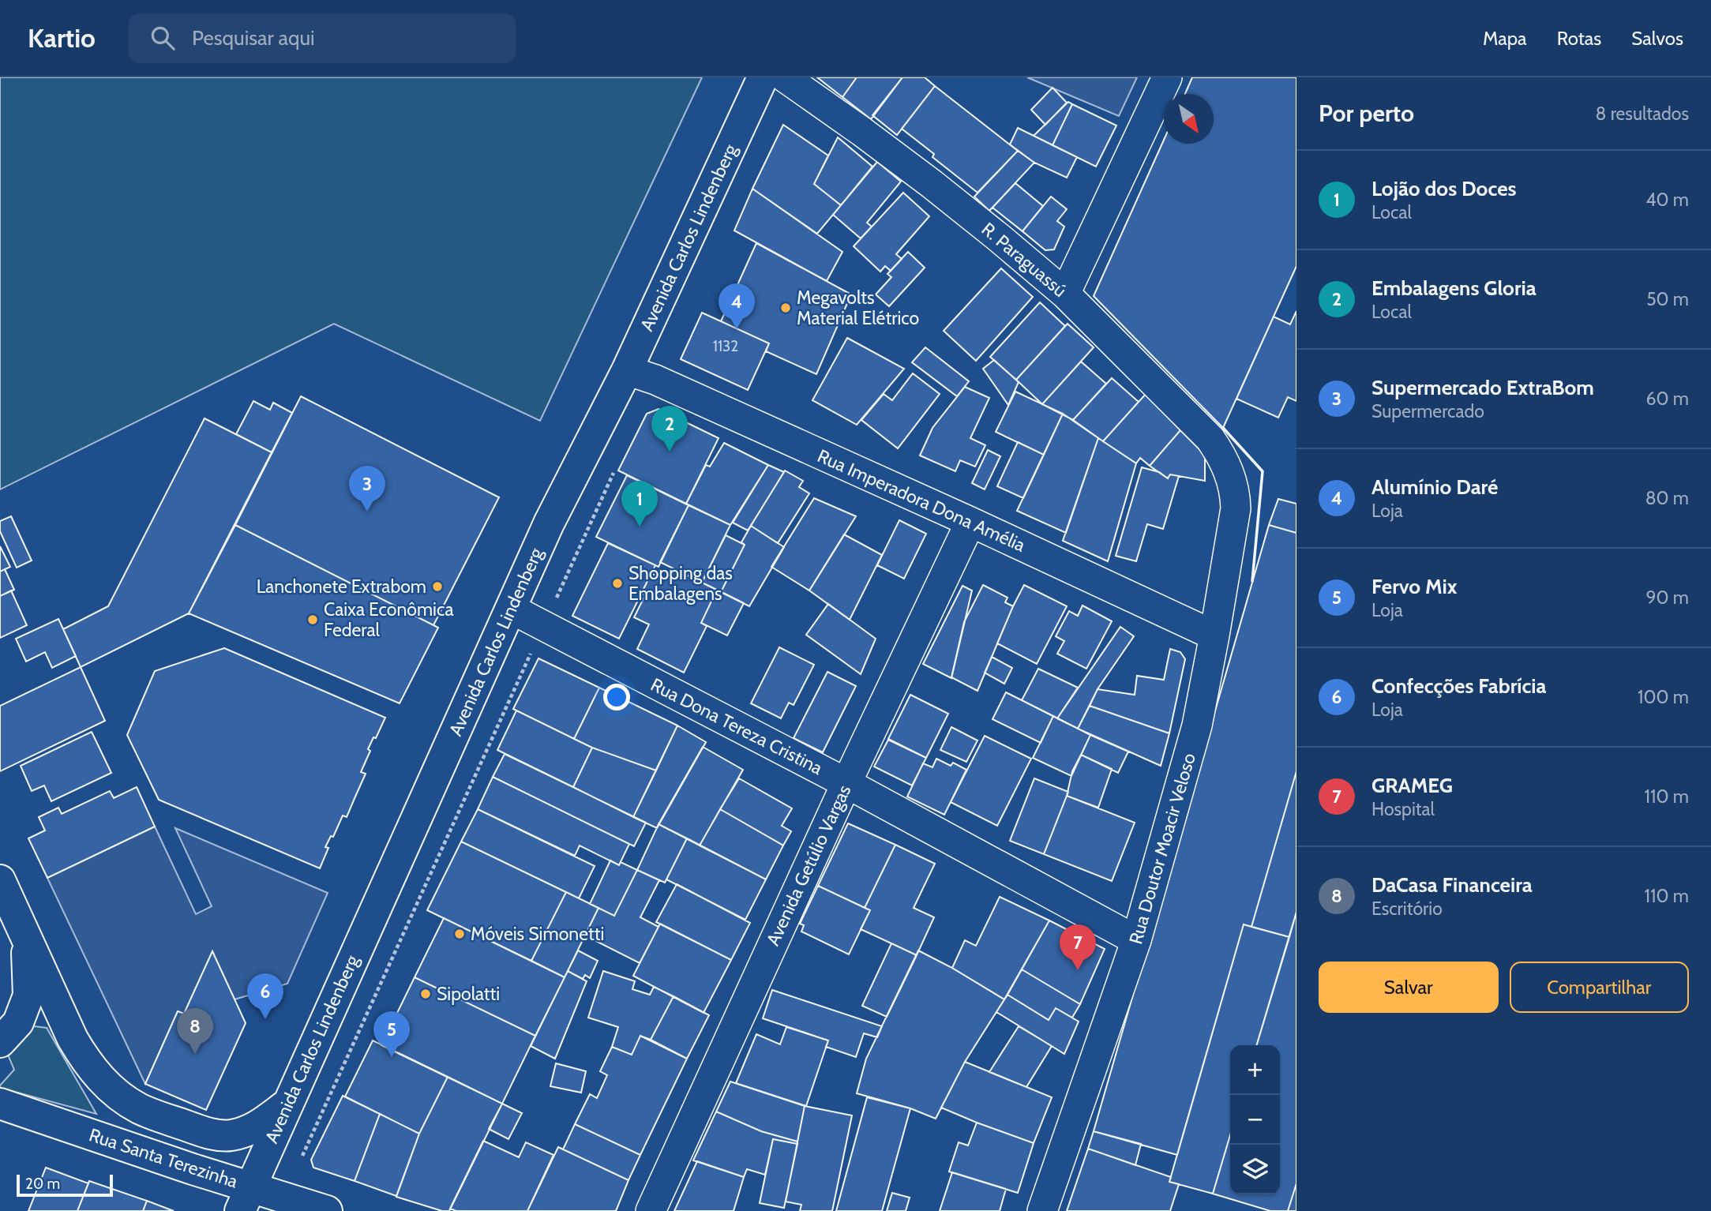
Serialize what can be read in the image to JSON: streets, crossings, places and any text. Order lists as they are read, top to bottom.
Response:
{
  "streets": {
    "main road": ["Avenida Carlos Lindenberg", "Rua Santa Terezinha"],
    "street": [
      "R. Paraguassú",
      "Rua Imperadora Dona Amélia",
      "Rua Dona Tereza Cristina",
      "Rua Doutor Moacir Veloso",
      "Avenida Getúlio Vargas"
    ]
  },
  "crossings": [
    ["Avenida Carlos Lindenberg", "Rua Imperadora Dona Amélia"],
    ["Avenida Carlos Lindenberg", "Rua Dona Tereza Cristina"],
    ["Avenida Carlos Lindenberg", "Rua Santa Terezinha"],
    ["R. Paraguassú", "Rua Doutor Moacir Veloso"],
    ["Rua Imperadora Dona Amélia", "Rua Doutor Moacir Veloso"],
    ["Rua Imperadora Dona Amélia", "Avenida Getúlio Vargas"],
    ["Rua Dona Tereza Cristina", "Rua Doutor Moacir Veloso"],
    ["Rua Dona Tereza Cristina", "Avenida Getúlio Vargas"]
  ],
  "places": [
    "Megavolts Material Elétrico",
    "Shopping das Embalagens",
    "Lanchonete Extrabom",
    "Caixa Econômica Federal",
    "Móveis Simonetti",
    "Sipolatti"
  ],
  "house_numbers": ["1132"],
  "scale_bar": "20 m",
  "north": "bottom right",
  "page": {
    "header": "Kartio",
    "search": "Pesquisar aqui",
    "nav": ["Mapa", "Rotas", "Salvos"],
    "heading": ["Por perto", "8 resultados"],
    "list": [
      {
        "mark": "1",
        "name": "Lojão dos Doces",
        "note": "Local",
        "value": "40 m"
      },
      {
        "mark": "2",
        "name": "Embalagens Gloria",
        "note": "Local",
        "value": "50 m"
      },
      {
        "mark": "3",
        "name": "Supermercado ExtraBom",
        "note": "Supermercado",
        "value": "60 m"
      },
      {
        "mark": "4",
        "name": "Alumínio Daré",
        "note": "Loja",
        "value": "80 m"
      },
      {
        "mark": "5",
        "name": "Fervo Mix",
        "note": "Loja",
        "value": "90 m"
      },
      {
        "mark": "6",
        "name": "Confecções Fabrícia",
        "note": "Loja",
        "value": "100 m"
      },
      {
        "mark": "7",
        "name": "GRAMEG",
        "note": "Hospital",
        "value": "110 m"
      },
      {
        "mark": "8",
        "name": "DaCasa Financeira",
        "note": "Escritório",
        "value": "110 m"
      }
    ],
    "pins": [
      "4",
      "2",
      "3",
      "1",
      "7",
      "6",
      "8",
      "5"
    ],
    "buttons": ["Salvar", "Compartilhar"],
    "map_buttons": ["+", "−"],
    "scale": "20 m"
  }
}
